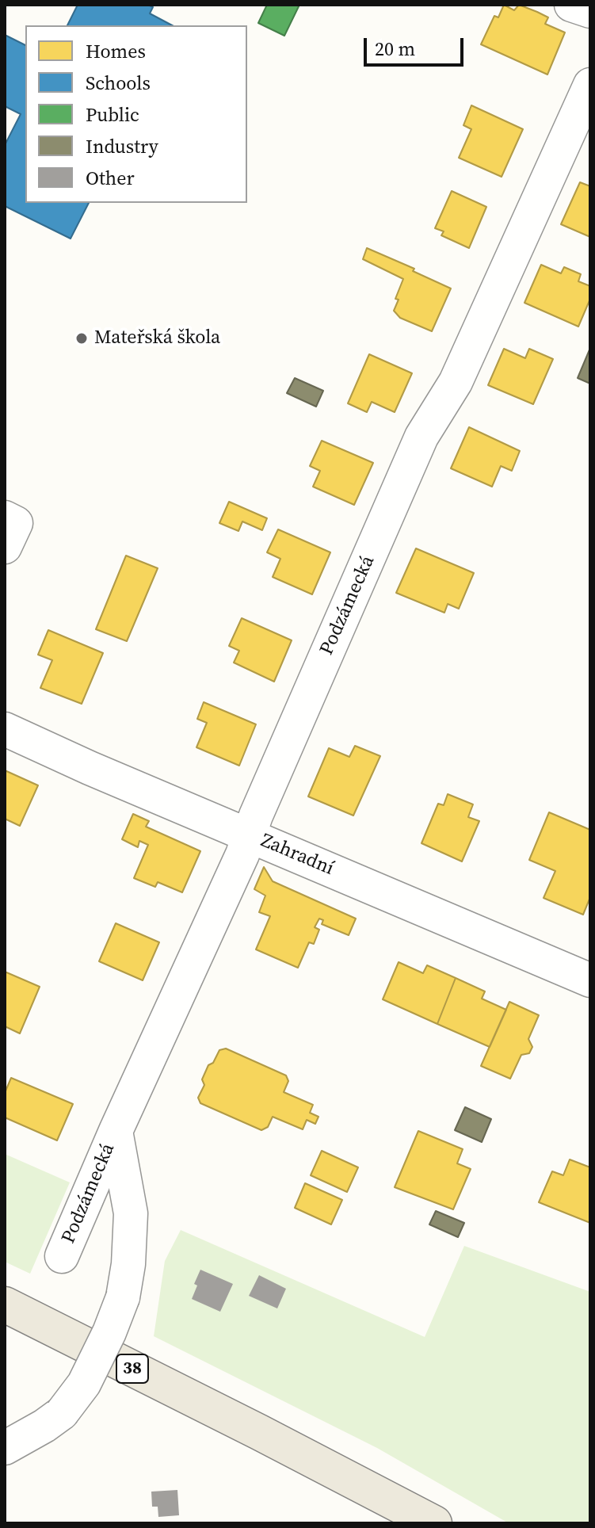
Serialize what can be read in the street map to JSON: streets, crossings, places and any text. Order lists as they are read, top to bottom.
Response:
{
  "streets": {
    "main road": ["38"],
    "street": ["Podzámecká", "Zahradní"]
  },
  "crossings": [
    ["Podzámecká", "Zahradní"]
  ],
  "places": ["Mateřská škola"],
  "legend": [
    "Homes",
    "Schools",
    "Public",
    "Industry",
    "Other"
  ],
  "scale_bar": "20 m"
}
